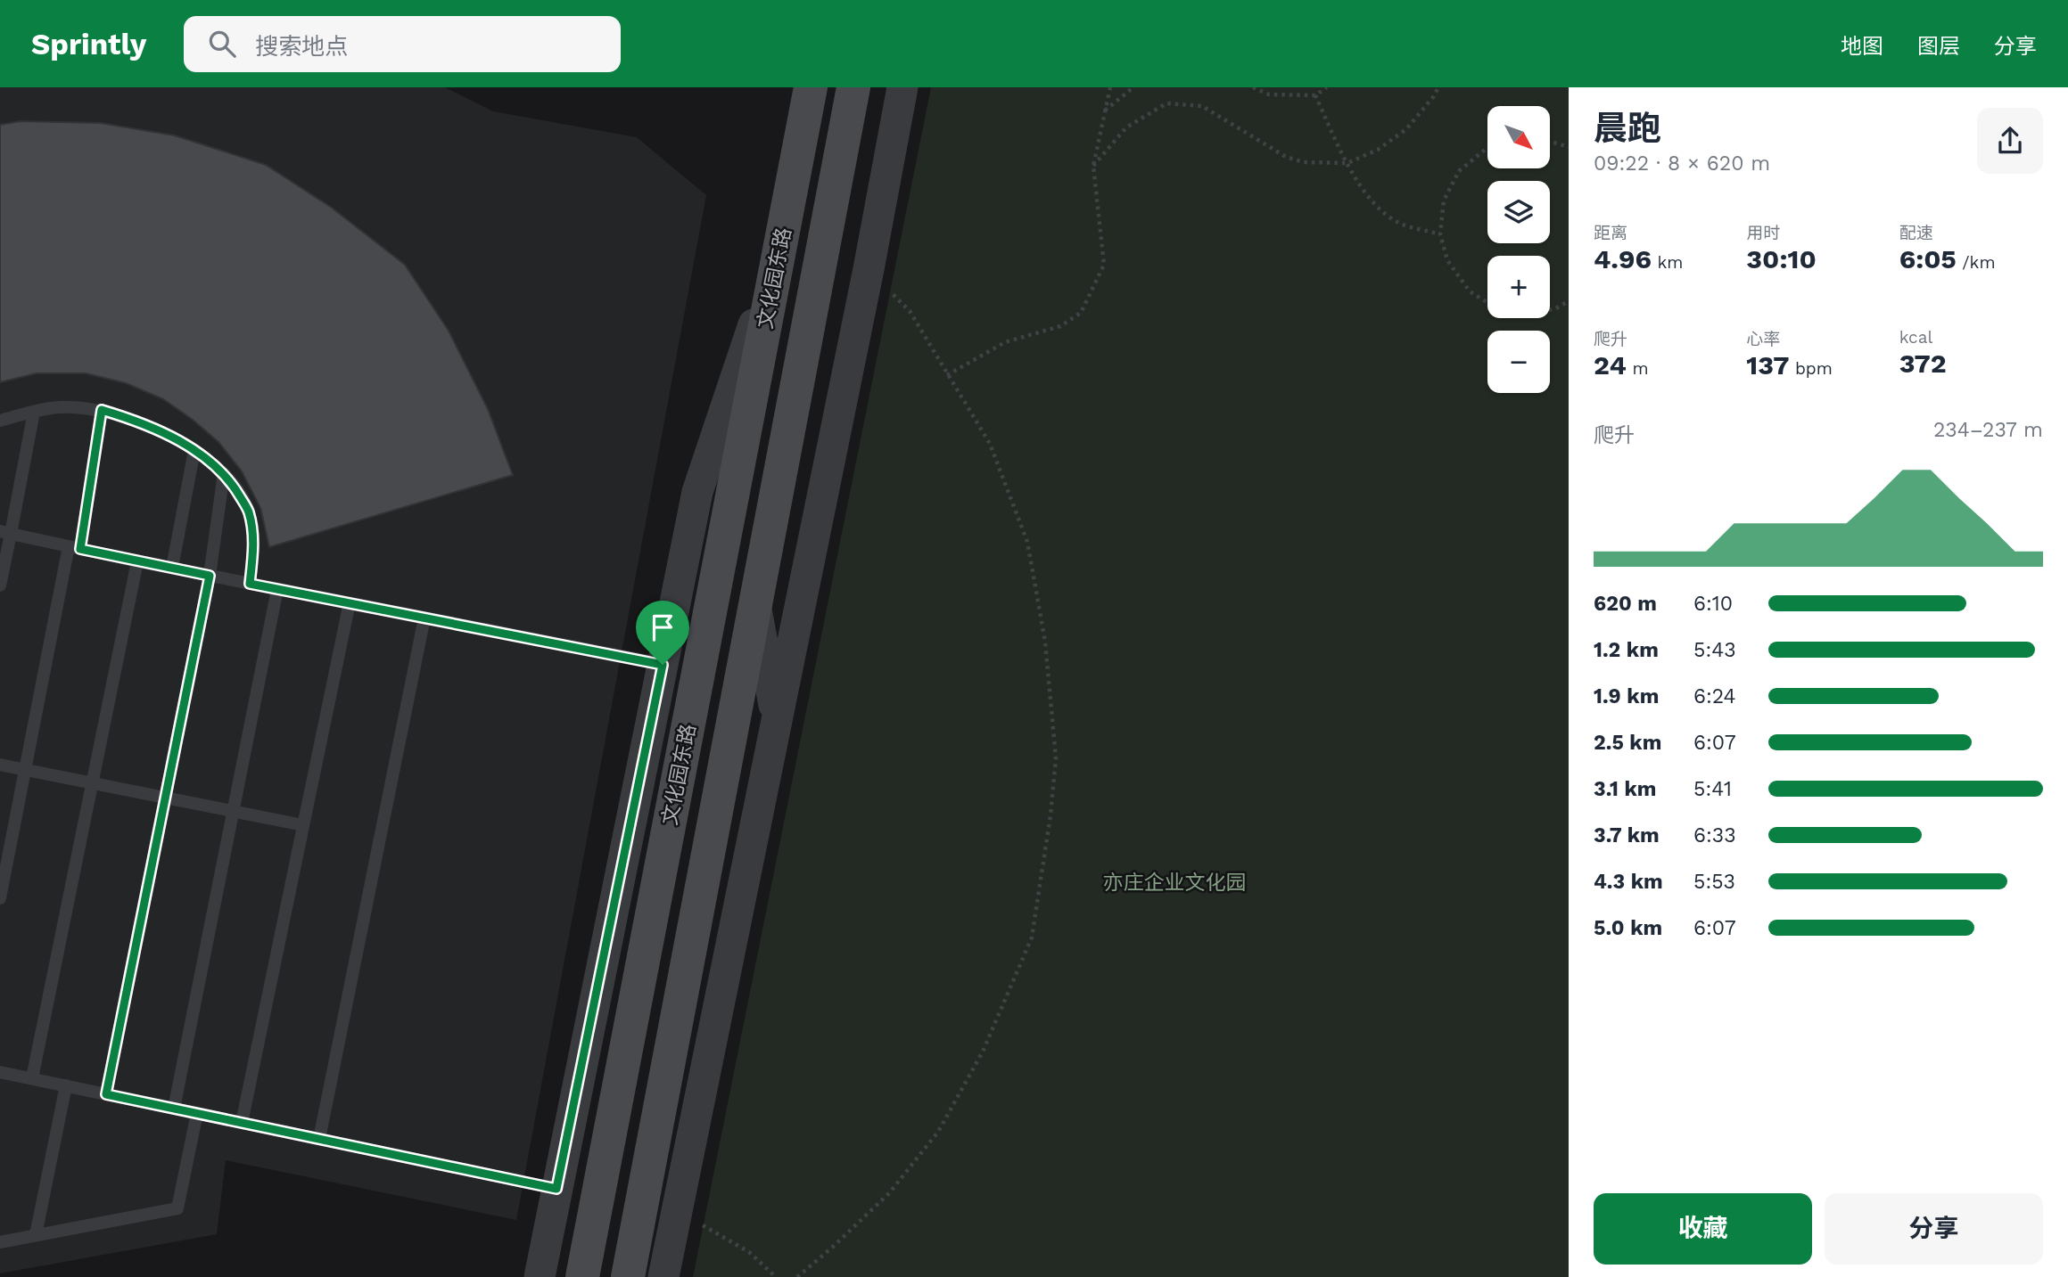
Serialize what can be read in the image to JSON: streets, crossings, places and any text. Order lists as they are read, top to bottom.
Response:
{
  "streets": {
    "main road": ["文化园东路"]
  },
  "parks": ["亦庄企业文化园"],
  "north": "bottom right",
  "page": {
    "header": "Sprintly",
    "search": "搜索地点",
    "nav": ["地图", "图层", "分享"],
    "heading": ["晨跑", "09:22 · 8 × 620 m"],
    "map_buttons": ["+", "−"],
    "stats": [
      ["距离", "4.96 km"],
      ["用时", "30:10"],
      ["配速", "6:05 /km"],
      ["爬升", "24 m"],
      ["心率", "137 bpm"],
      ["kcal", "372"]
    ],
    "chart": ["爬升", "234–237 m"],
    "list": [
      {
        "name": "620 m",
        "note": "6:10"
      },
      {
        "name": "1.2 km",
        "note": "5:43"
      },
      {
        "name": "1.9 km",
        "note": "6:24"
      },
      {
        "name": "2.5 km",
        "note": "6:07"
      },
      {
        "name": "3.1 km",
        "note": "5:41"
      },
      {
        "name": "3.7 km",
        "note": "6:33"
      },
      {
        "name": "4.3 km",
        "note": "5:53"
      },
      {
        "name": "5.0 km",
        "note": "6:07"
      }
    ],
    "buttons": ["收藏", "分享"]
  }
}
